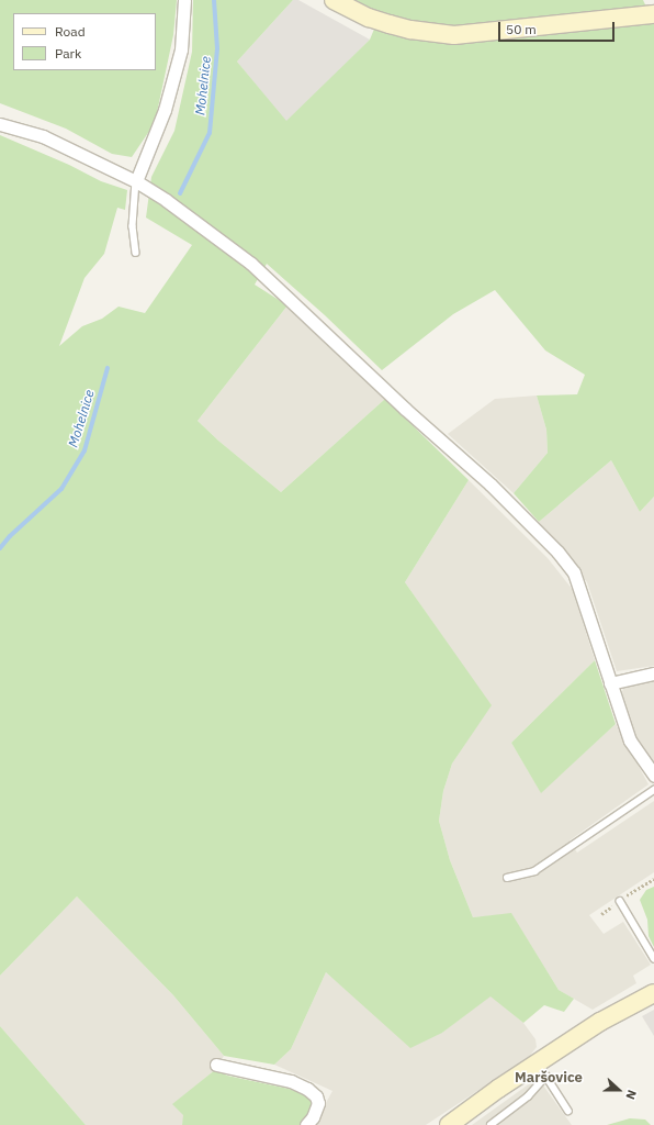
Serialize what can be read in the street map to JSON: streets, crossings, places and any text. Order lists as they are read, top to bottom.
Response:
{
  "districts": ["Maršovice"],
  "water": ["Mohelnice"],
  "legend": ["Road", "Park"],
  "scale_bar": "50 m",
  "north": "right"
}
